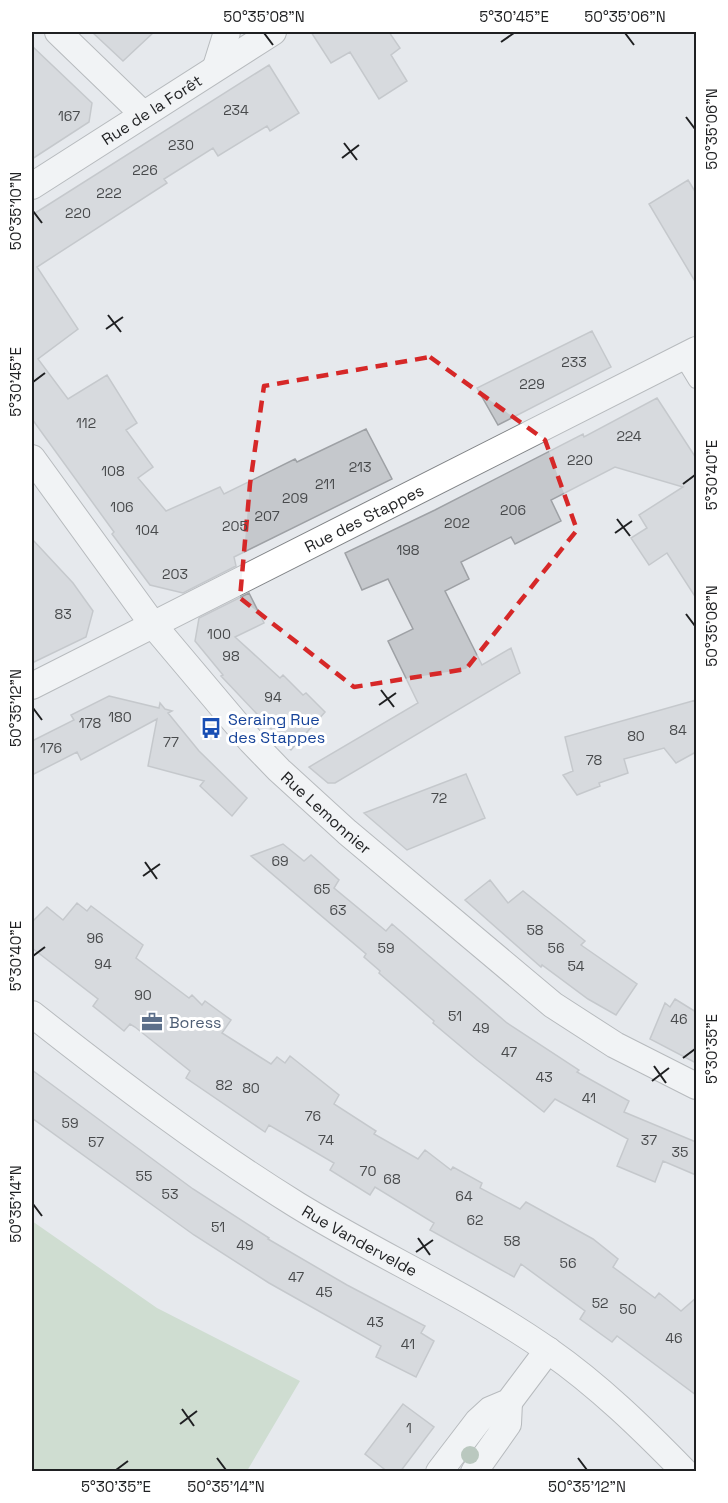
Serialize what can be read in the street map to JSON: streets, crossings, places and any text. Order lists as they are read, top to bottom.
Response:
{
  "streets": {
    "street": [
      "Rue de la Forêt",
      "Rue des Stappes",
      "Rue Lemonnier",
      "Rue Vandervelde"
    ]
  },
  "crossings": [
    ["Rue des Stappes", "Rue Lemonnier"]
  ],
  "places": {
    "bus stop": ["Seraing Rue des Stappes"],
    "office": ["Boress"]
  },
  "house_numbers": [
    "234",
    "167",
    "230",
    "226",
    "222",
    "220",
    "233",
    "229",
    "112",
    "224",
    "220",
    "213",
    "108",
    "211",
    "209",
    "106",
    "206",
    "207",
    "202",
    "205",
    "104",
    "198",
    "203",
    "83",
    "100",
    "98",
    "94",
    "180",
    "178",
    "84",
    "80",
    "77",
    "176",
    "78",
    "72",
    "69",
    "65",
    "63",
    "58",
    "96",
    "59",
    "56",
    "94",
    "54",
    "90",
    "51",
    "46",
    "49",
    "47",
    "43",
    "82",
    "80",
    "41",
    "76",
    "59",
    "74",
    "37",
    "57",
    "35",
    "70",
    "55",
    "68",
    "53",
    "64",
    "62",
    "51",
    "58",
    "49",
    "56",
    "47",
    "45",
    "52",
    "50",
    "43",
    "46",
    "41",
    "1"
  ],
  "coordinates": [
    "50°35'08\"N",
    "5°30'45\"E",
    "50°35'06\"N",
    "50°35'10\"N",
    "5°30'40\"E",
    "50°35'12\"N",
    "5°30'35\"E",
    "50°35'14\"N"
  ]
}
